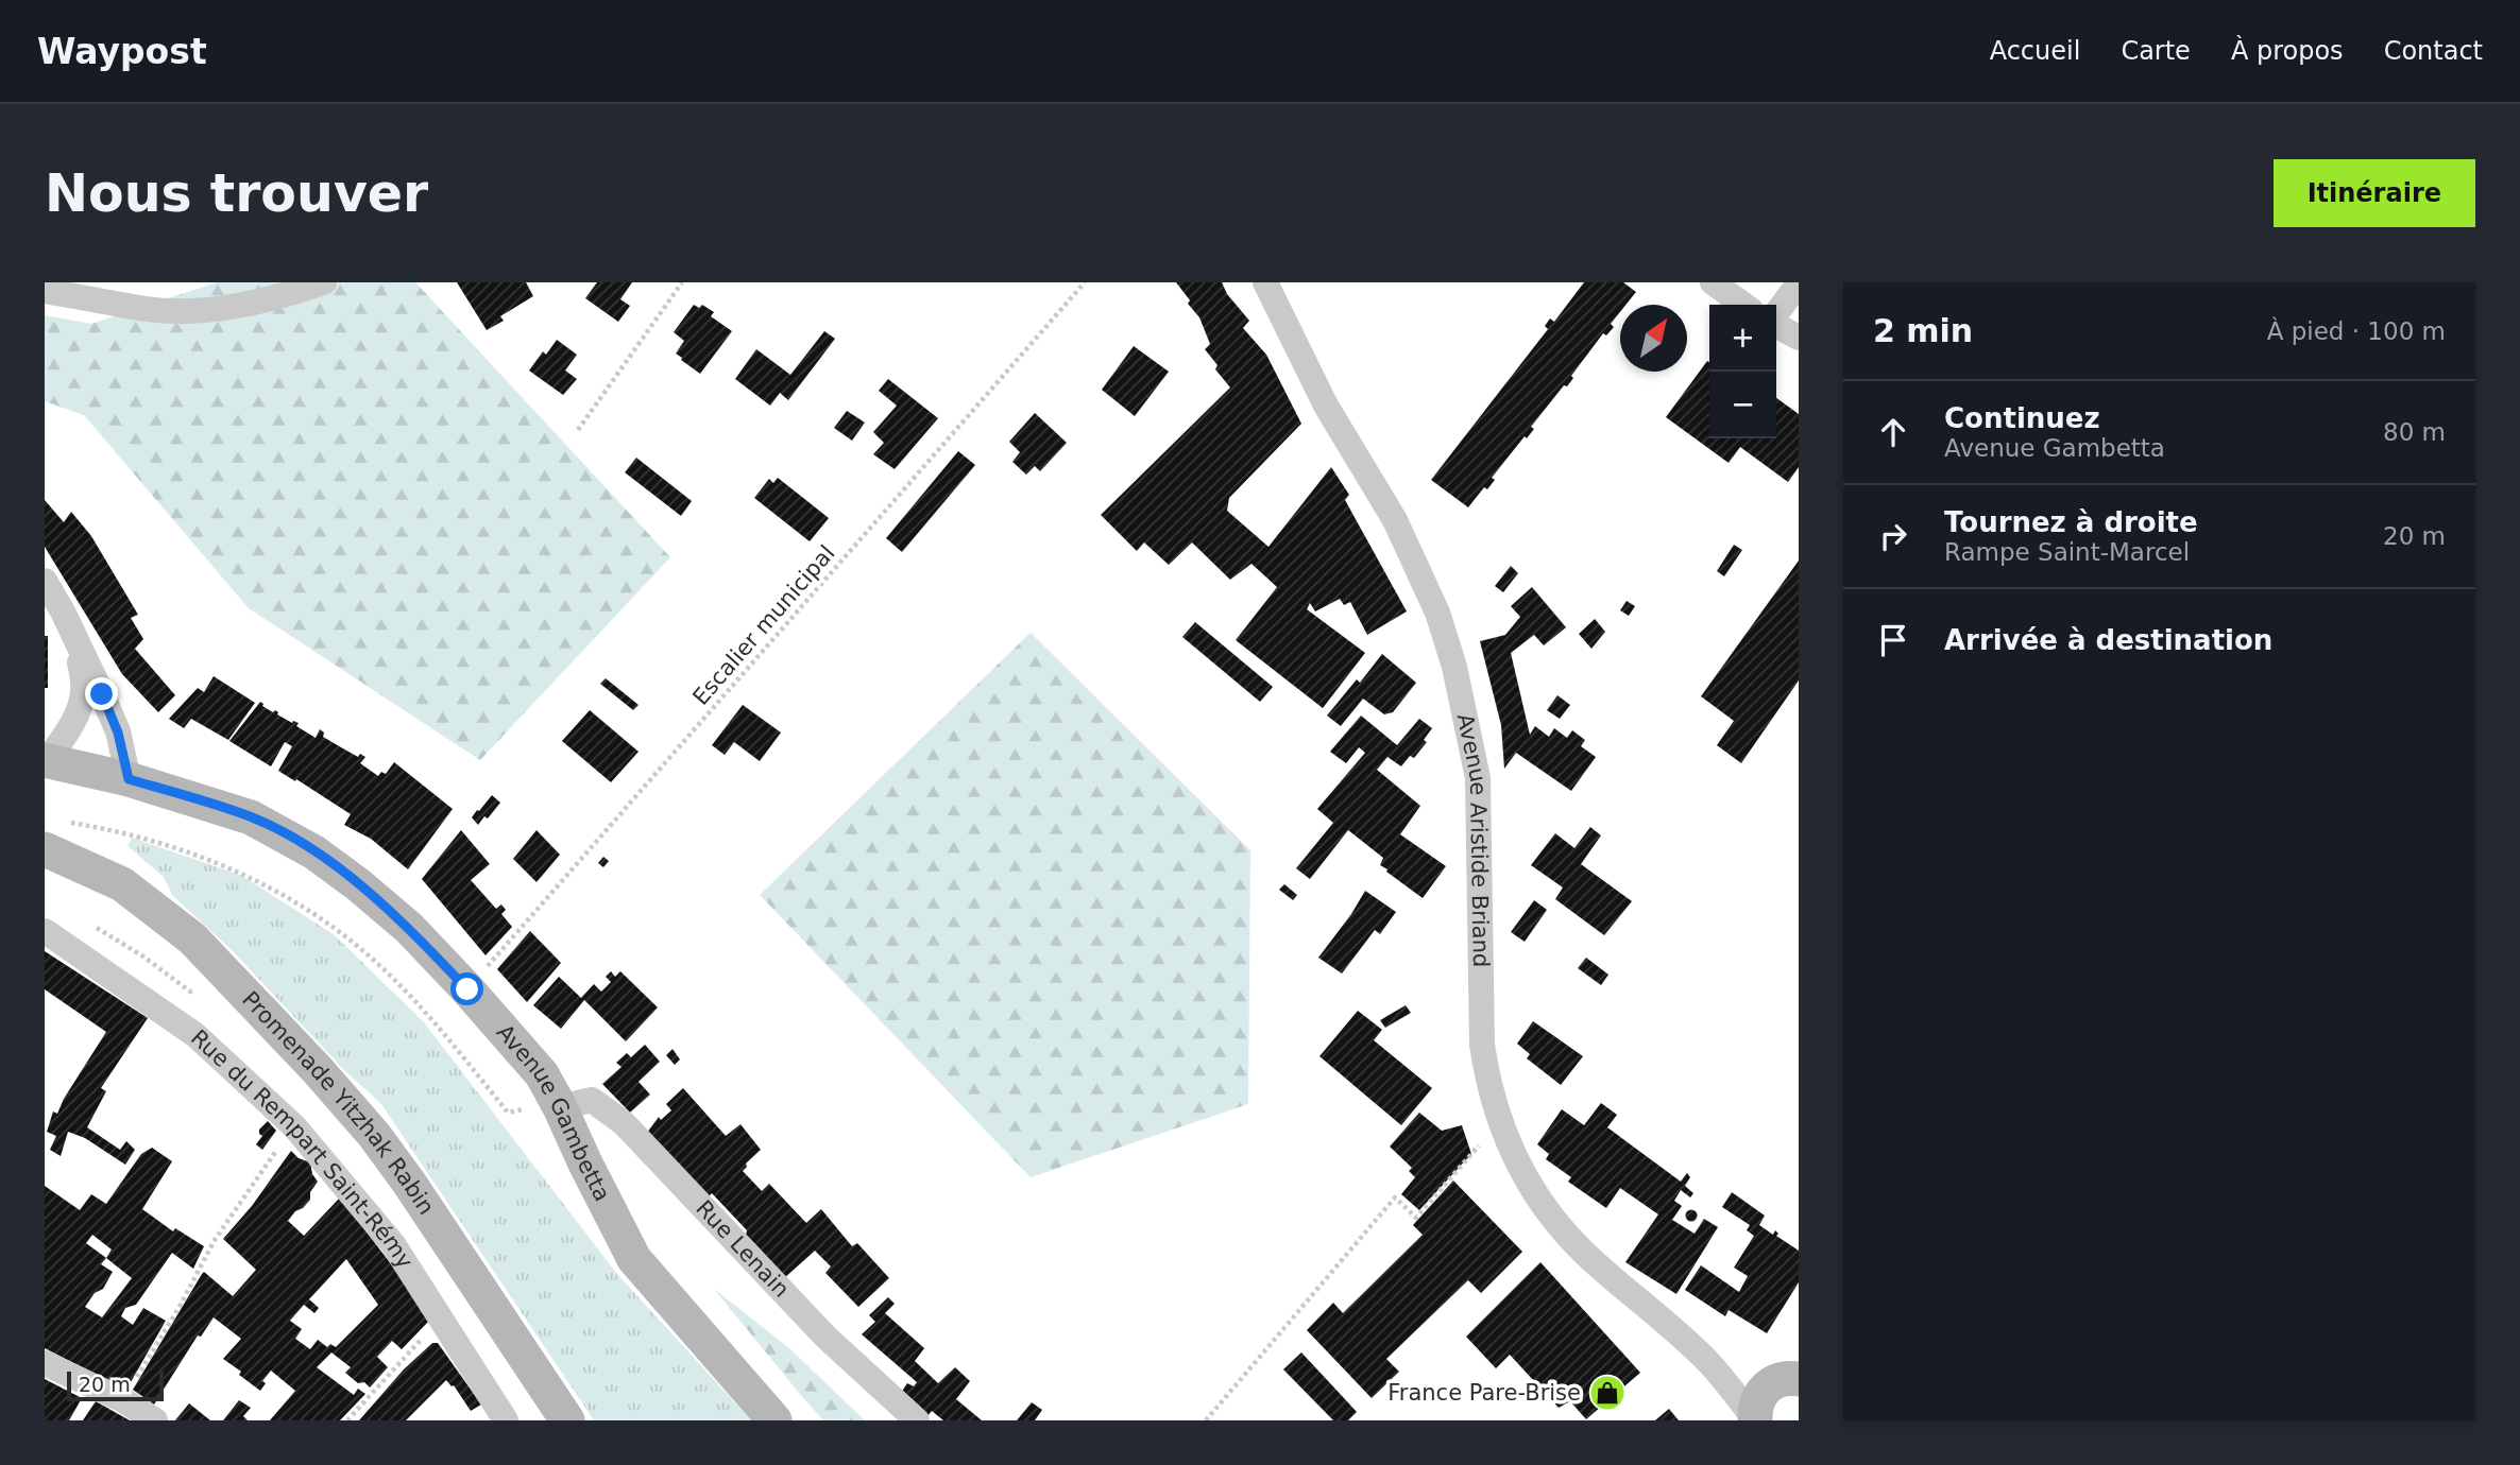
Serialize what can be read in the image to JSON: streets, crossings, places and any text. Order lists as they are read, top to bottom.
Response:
{
  "streets": {
    "main road": ["Promenade Yitzhak Rabin", "Avenue Gambetta"],
    "street": ["Avenue Aristide Briand", "Rue du Rempart Saint-Rémy", "Rue Lenain"],
    "path": ["Escalier municipal"]
  },
  "crossings": [
    ["Escalier municipal", "Avenue Gambetta"],
    ["Avenue Gambetta", "Rue Lenain"]
  ],
  "places": {
    "shop": ["France Pare-Brise"]
  },
  "scale_bar": "20 m",
  "north": "top right",
  "page": {
    "header": "Waypost",
    "nav": [
      "Accueil",
      "Carte",
      "À propos",
      "Contact"
    ],
    "buttons": "Itinéraire",
    "title": "Nous trouver",
    "heading": ["2 min", "À pied · 100 m"],
    "map_buttons": ["+", "−"],
    "list": [
      ["Continuez", "Avenue Gambetta", "80 m"],
      ["Tournez à droite", "Rampe Saint-Marcel", "20 m"],
      "Arrivée à destination"
    ],
    "scale": "20 m"
  }
}
